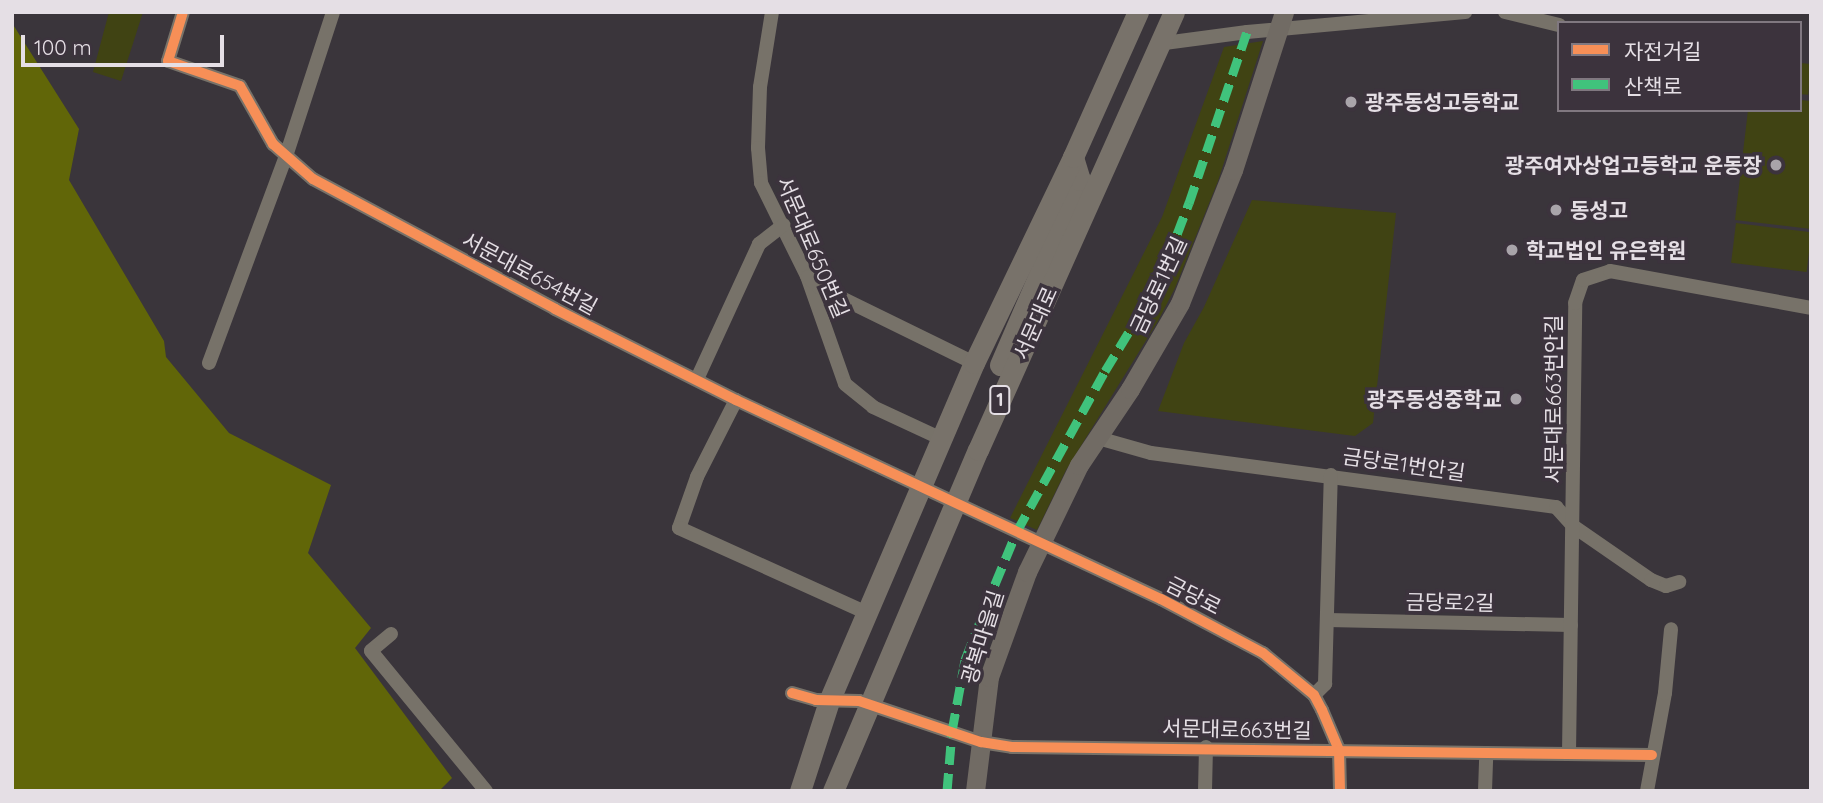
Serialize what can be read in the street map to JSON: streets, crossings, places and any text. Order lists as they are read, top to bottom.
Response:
{
  "streets": {
    "main road": ["서문대로", "1"],
    "street": [
      "서문대로650번길",
      "서문대로654번길",
      "금당로1번길",
      "서문대로663번안길",
      "금당로1번안길",
      "금당로",
      "금당로2길",
      "광복마을길",
      "서문대로663번길"
    ]
  },
  "crossings": [
    ["서문대로650번길", "서문대로"],
    ["서문대로654번길", "서문대로"],
    ["서문대로654번길", "금당로"],
    ["금당로1번길", "금당로1번안길"],
    ["금당로1번길", "금당로"],
    ["금당로1번길", "광복마을길"],
    ["서문대로", "금당로"],
    ["서문대로", "서문대로663번길"],
    ["서문대로663번안길", "금당로1번안길"],
    ["서문대로663번안길", "금당로2길"],
    ["서문대로663번안길", "서문대로663번길"],
    ["금당로", "광복마을길"],
    ["금당로", "서문대로663번길"],
    ["광복마을길", "서문대로663번길"]
  ],
  "places": [
    "광주동성고등학교",
    "광주여자상업고등학교 운동장",
    "동성고",
    "학교법인 유은학원",
    "광주동성중학교"
  ],
  "legend": ["자전거길", "산책로"],
  "scale_bar": "100 m"
}
